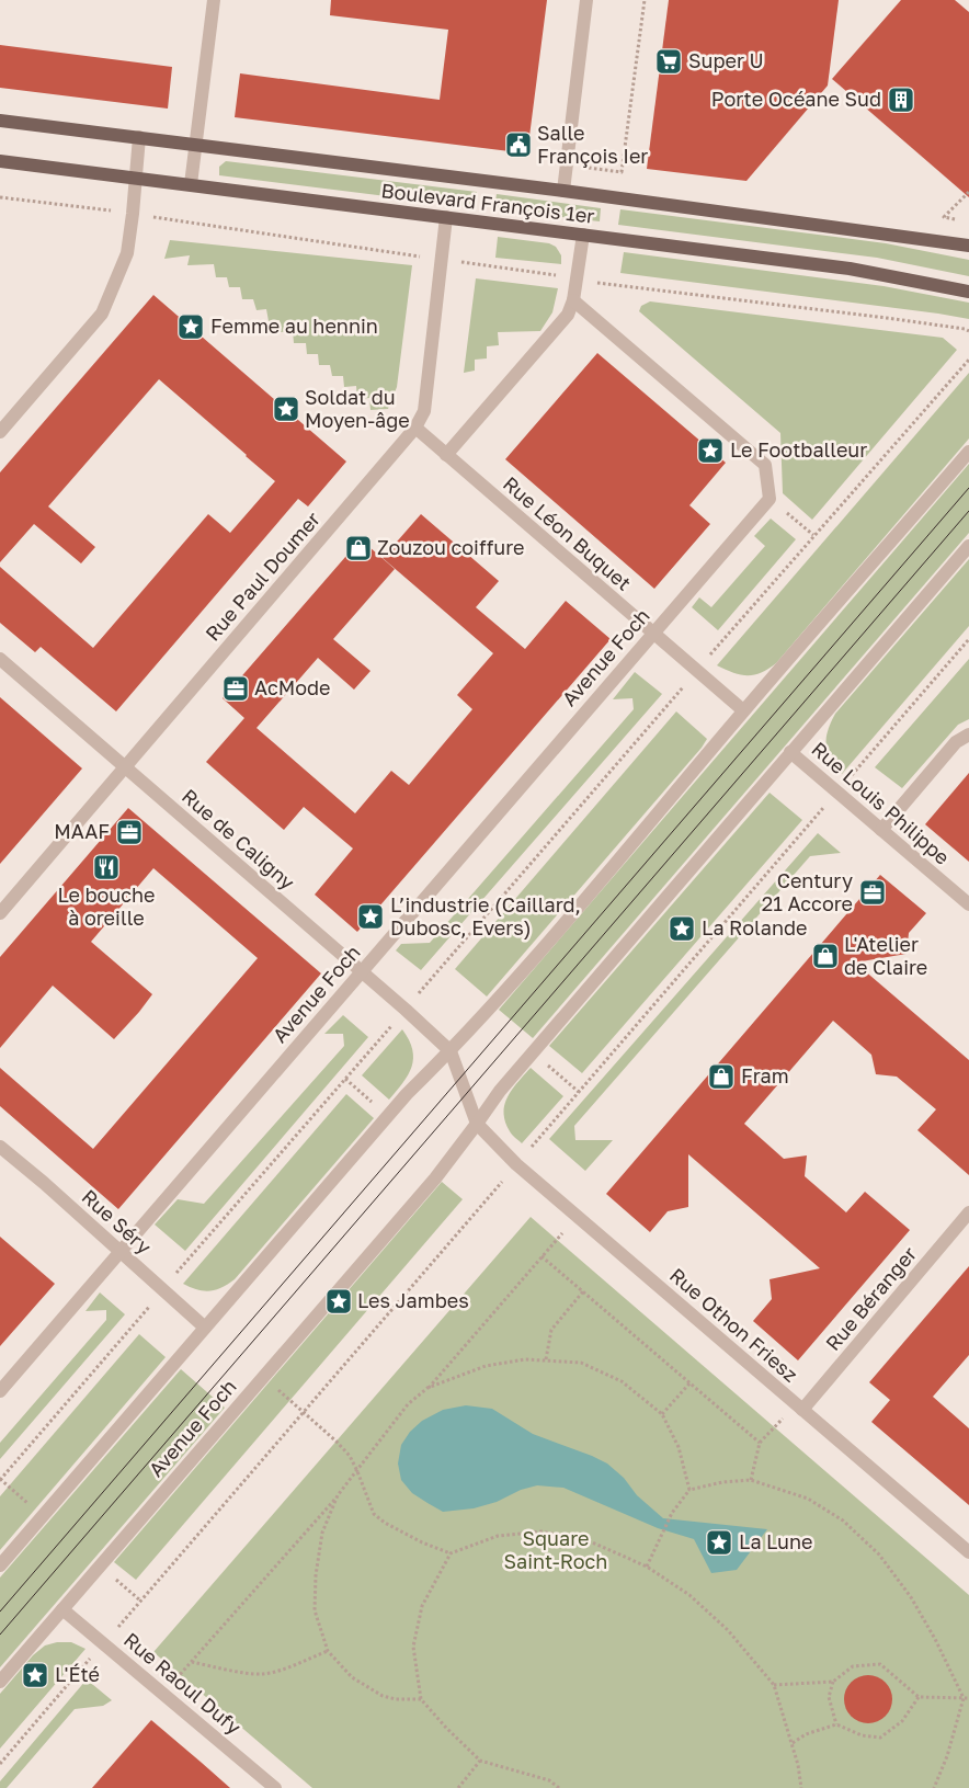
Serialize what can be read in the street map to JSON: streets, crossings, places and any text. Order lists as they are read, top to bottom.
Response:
{
  "streets": {
    "main road": ["Boulevard François 1er"],
    "street": [
      "Rue Léon Buquet",
      "Rue Paul Doumer",
      "Avenue Foch",
      "Rue Louis Philippe",
      "Rue de Caligny",
      "Rue Séry",
      "Rue Béranger",
      "Rue Othon Friesz",
      "Rue Raoul Dufy"
    ]
  },
  "crossings": [
    ["Boulevard François 1er", "Rue Paul Doumer"],
    ["Rue Léon Buquet", "Rue Paul Doumer"],
    ["Rue Léon Buquet", "Avenue Foch"],
    ["Rue Paul Doumer", "Rue de Caligny"],
    ["Avenue Foch", "Rue Louis Philippe"],
    ["Avenue Foch", "Rue de Caligny"],
    ["Avenue Foch", "Rue Séry"],
    ["Avenue Foch", "Rue Othon Friesz"],
    ["Avenue Foch", "Rue Raoul Dufy"],
    ["Rue Béranger", "Rue Othon Friesz"]
  ],
  "parks": ["Square Saint-Roch"],
  "places": {
    "supermarket": ["Super U"],
    "building": ["Porte Océane Sud"],
    "public building": ["Salle François Ier"],
    "place": [
      "Femme au hennin",
      "Soldat du Moyen-âge",
      "Le Footballeur",
      "L’industrie (Caillard, Dubosc, Evers)",
      "La Rolande",
      "Les Jambes",
      "La Lune",
      "L'Été"
    ],
    "shop": ["Zouzou coiffure", "L'Atelier de Claire", "Fram"],
    "office": ["AcMode", "MAAF", "Century 21 Accore"],
    "restaurant": ["Le bouche à oreille"]
  }
}
